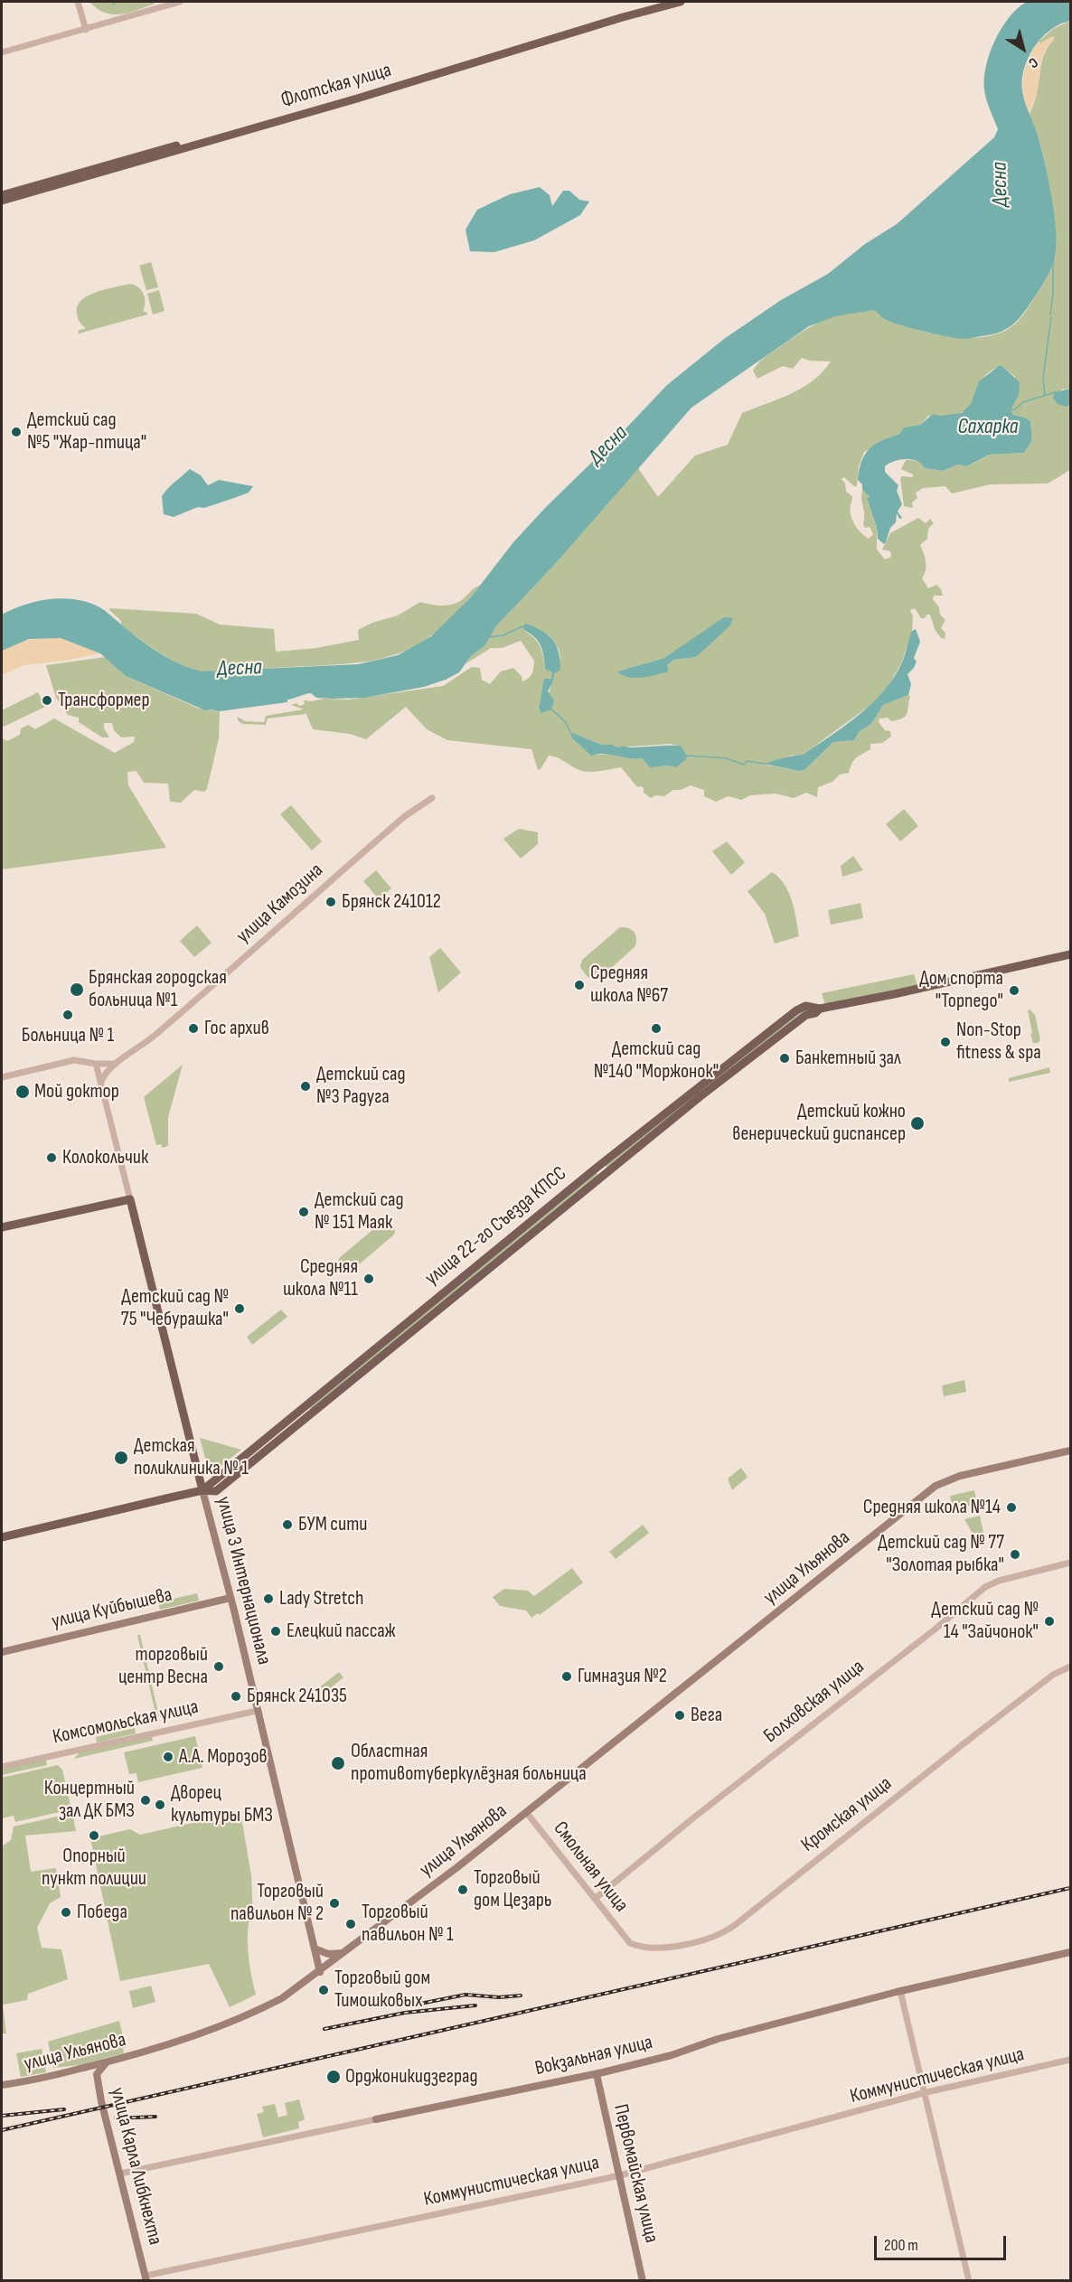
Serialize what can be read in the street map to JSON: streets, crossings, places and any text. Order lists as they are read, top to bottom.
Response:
{
  "streets": {
    "main road": [
      "Флотская улица",
      "улица 22-го Съезда КПСС",
      "улица Ульянова",
      "улица 3 Интернационала",
      "улица Куйбышева",
      "Вокзальная улица",
      "улица Карла Либкнехта",
      "Первомайская улица"
    ],
    "street": [
      "улица Камозина",
      "Болховская улица",
      "Комсомольская улица",
      "Кромская улица",
      "Смольная улица",
      "Коммунистическая улица"
    ]
  },
  "crossings": [
    ["улица Камозина", "улица 3 Интернационала"],
    ["улица 22-го Съезда КПСС", "улица 3 Интернационала"],
    ["улица Ульянова", "улица 3 Интернационала"],
    ["улица Ульянова", "Смольная улица"],
    ["улица Ульянова", "улица Карла Либкнехта"],
    ["улица 3 Интернационала", "улица Куйбышева"],
    ["улица 3 Интернационала", "Комсомольская улица"],
    ["Болховская улица", "Смольная улица"],
    ["Кромская улица", "Смольная улица"],
    ["Вокзальная улица", "улица Карла Либкнехта"],
    ["Вокзальная улица", "Первомайская улица"],
    ["Коммунистическая улица", "улица Карла Либкнехта"],
    ["Коммунистическая улица", "Первомайская улица"]
  ],
  "water": ["Десна", "Сахарка"],
  "places": [
    "Детский сад №5 \"Жар-птица\"",
    "Трансформер",
    "Брянск 241012",
    "Средняя школа №67",
    "Брянская городская больница №1",
    "Дом спорта \"Торпедо\"",
    "Больница № 1",
    "Гос архив",
    "Детский сад №140 \"Моржонок\"",
    "Non-Stop fitness & spa",
    "Банкетный зал",
    "Детский сад №3 Радуга",
    "Мой доктор",
    "Детский кожно венерический диспансер",
    "Колокольчик",
    "Детский сад № 151 Маяк",
    "Средняя школа №11",
    "Детский сад № 75 \"Чебурашка\"",
    "Детская поликлиника № 1",
    "Средняя школа №14",
    "БУМ сити",
    "Детский сад № 77 \"Золотая рыбка\"",
    "Lady Stretch",
    "Детский сад № 14 \"Зайчонок\"",
    "Елецкий пассаж",
    "торговый центр Весна",
    "Гимназия №2",
    "Брянск 241035",
    "Вега",
    "А.А. Морозов",
    "Областная противотуберкулёзная больница",
    "Концертный зал ДК БМЗ",
    "Дворец культуры БМЗ",
    "Опорный пункт полиции",
    "Торговый дом Цезарь",
    "Торговый павильон № 2",
    "Победа",
    "Торговый павильон № 1",
    "Торговый дом Тимошковых",
    "Орджоникидзеград"
  ],
  "scale_bar": "200 m",
  "north": "bottom right"
}
